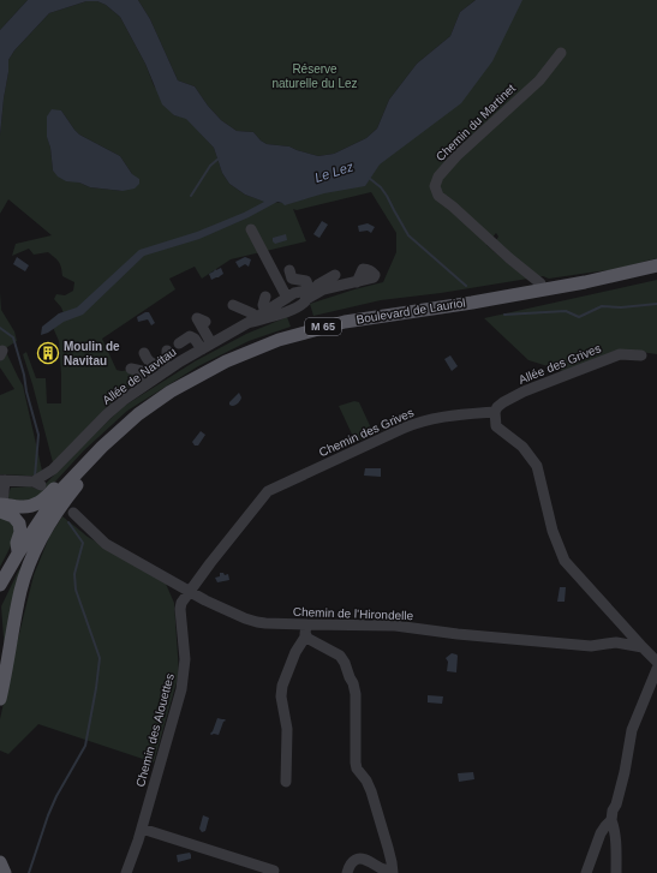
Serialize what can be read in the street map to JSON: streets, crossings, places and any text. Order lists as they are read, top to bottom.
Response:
{
  "streets": {
    "main road": ["Boulevard de Lauriol", "M 65"],
    "street": [
      "Chemin du Martinet",
      "Allée des Grives",
      "Allée de Navitau",
      "Chemin des Grives",
      "Chemin de l'Hirondelle",
      "Chemin des Alouettes"
    ]
  },
  "crossings": [
    ["Chemin du Martinet", "Boulevard de Lauriol"],
    ["Boulevard de Lauriol", "M 65"],
    ["Allée des Grives", "Chemin des Grives"],
    ["Chemin des Grives", "Chemin de l'Hirondelle"],
    ["Chemin des Grives", "Chemin des Alouettes"],
    ["Chemin de l'Hirondelle", "Chemin des Alouettes"]
  ],
  "water": ["Le Lez"],
  "parks": ["Réserve naturelle du Lez"],
  "places": {
    "building": ["Moulin de Navitau"]
  }
}
